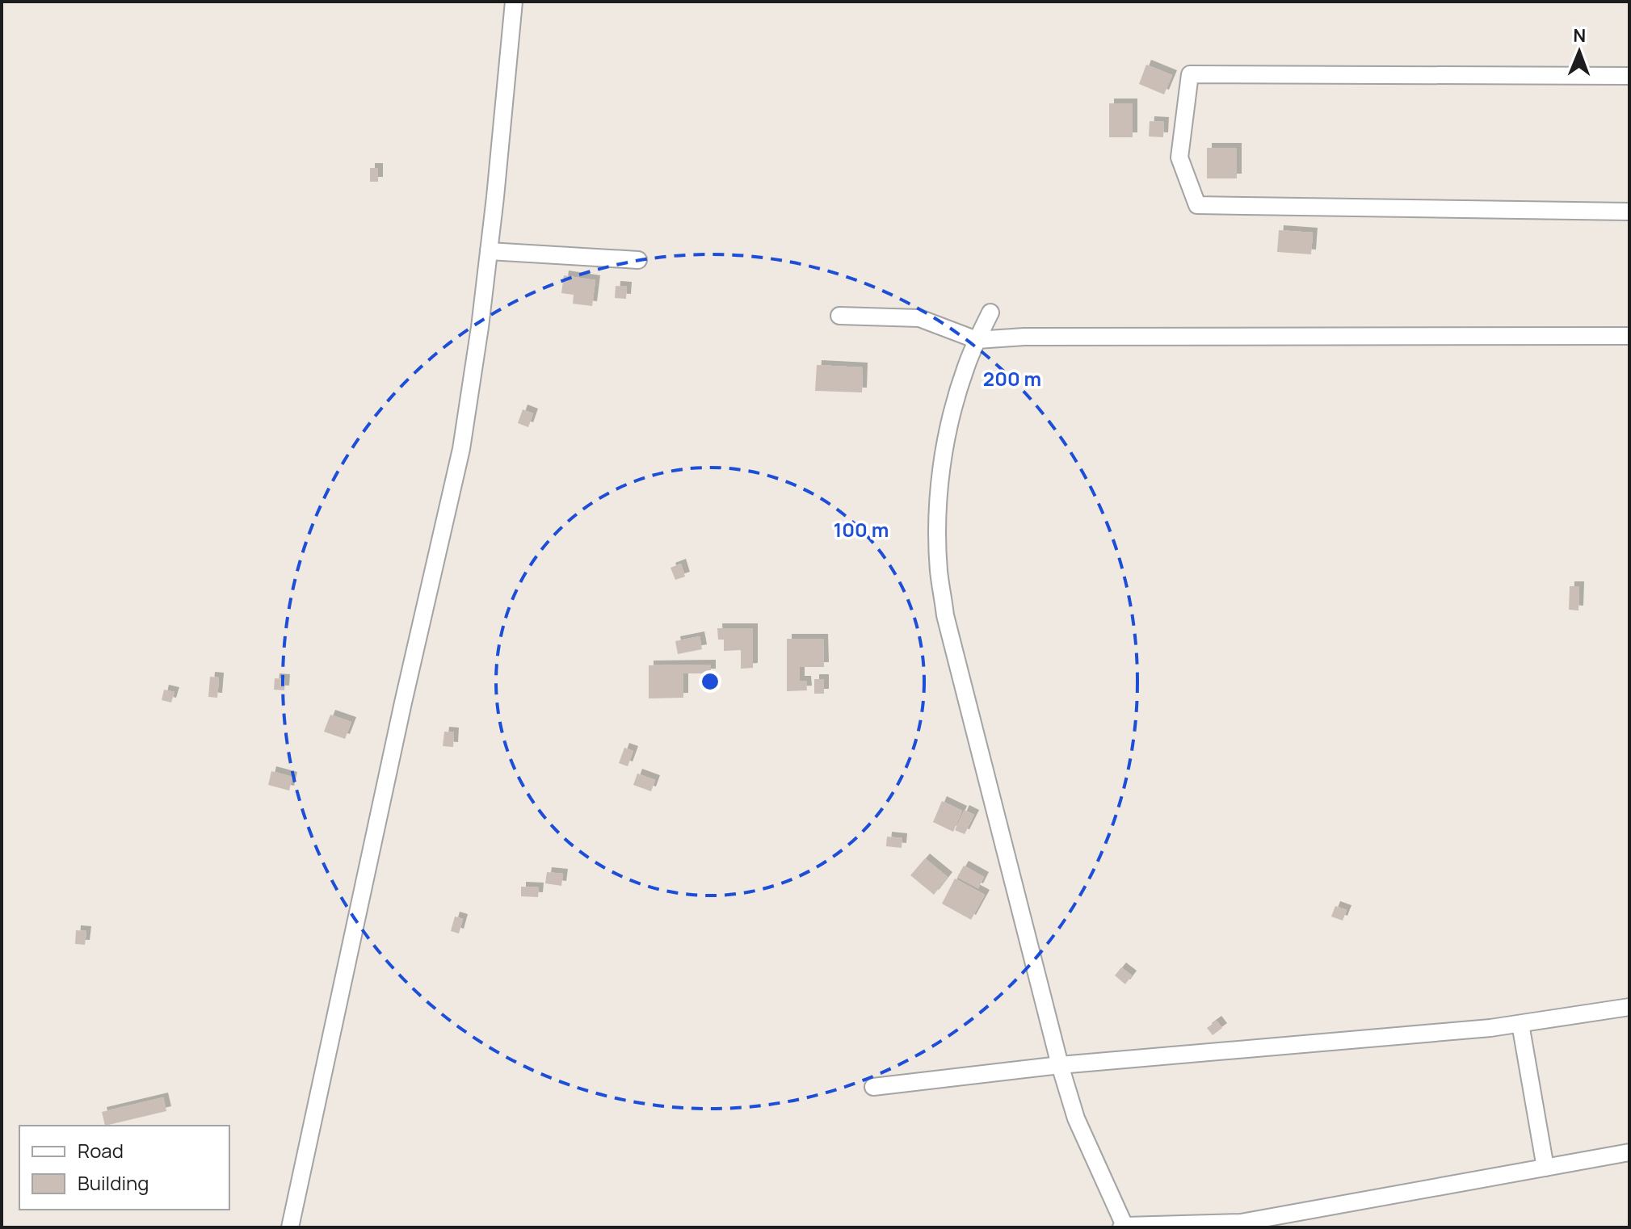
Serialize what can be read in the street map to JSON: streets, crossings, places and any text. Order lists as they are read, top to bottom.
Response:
{
  "legend": ["Road", "Building"],
  "north": "top",
  "rings": ["200 m", "100 m"]
}
